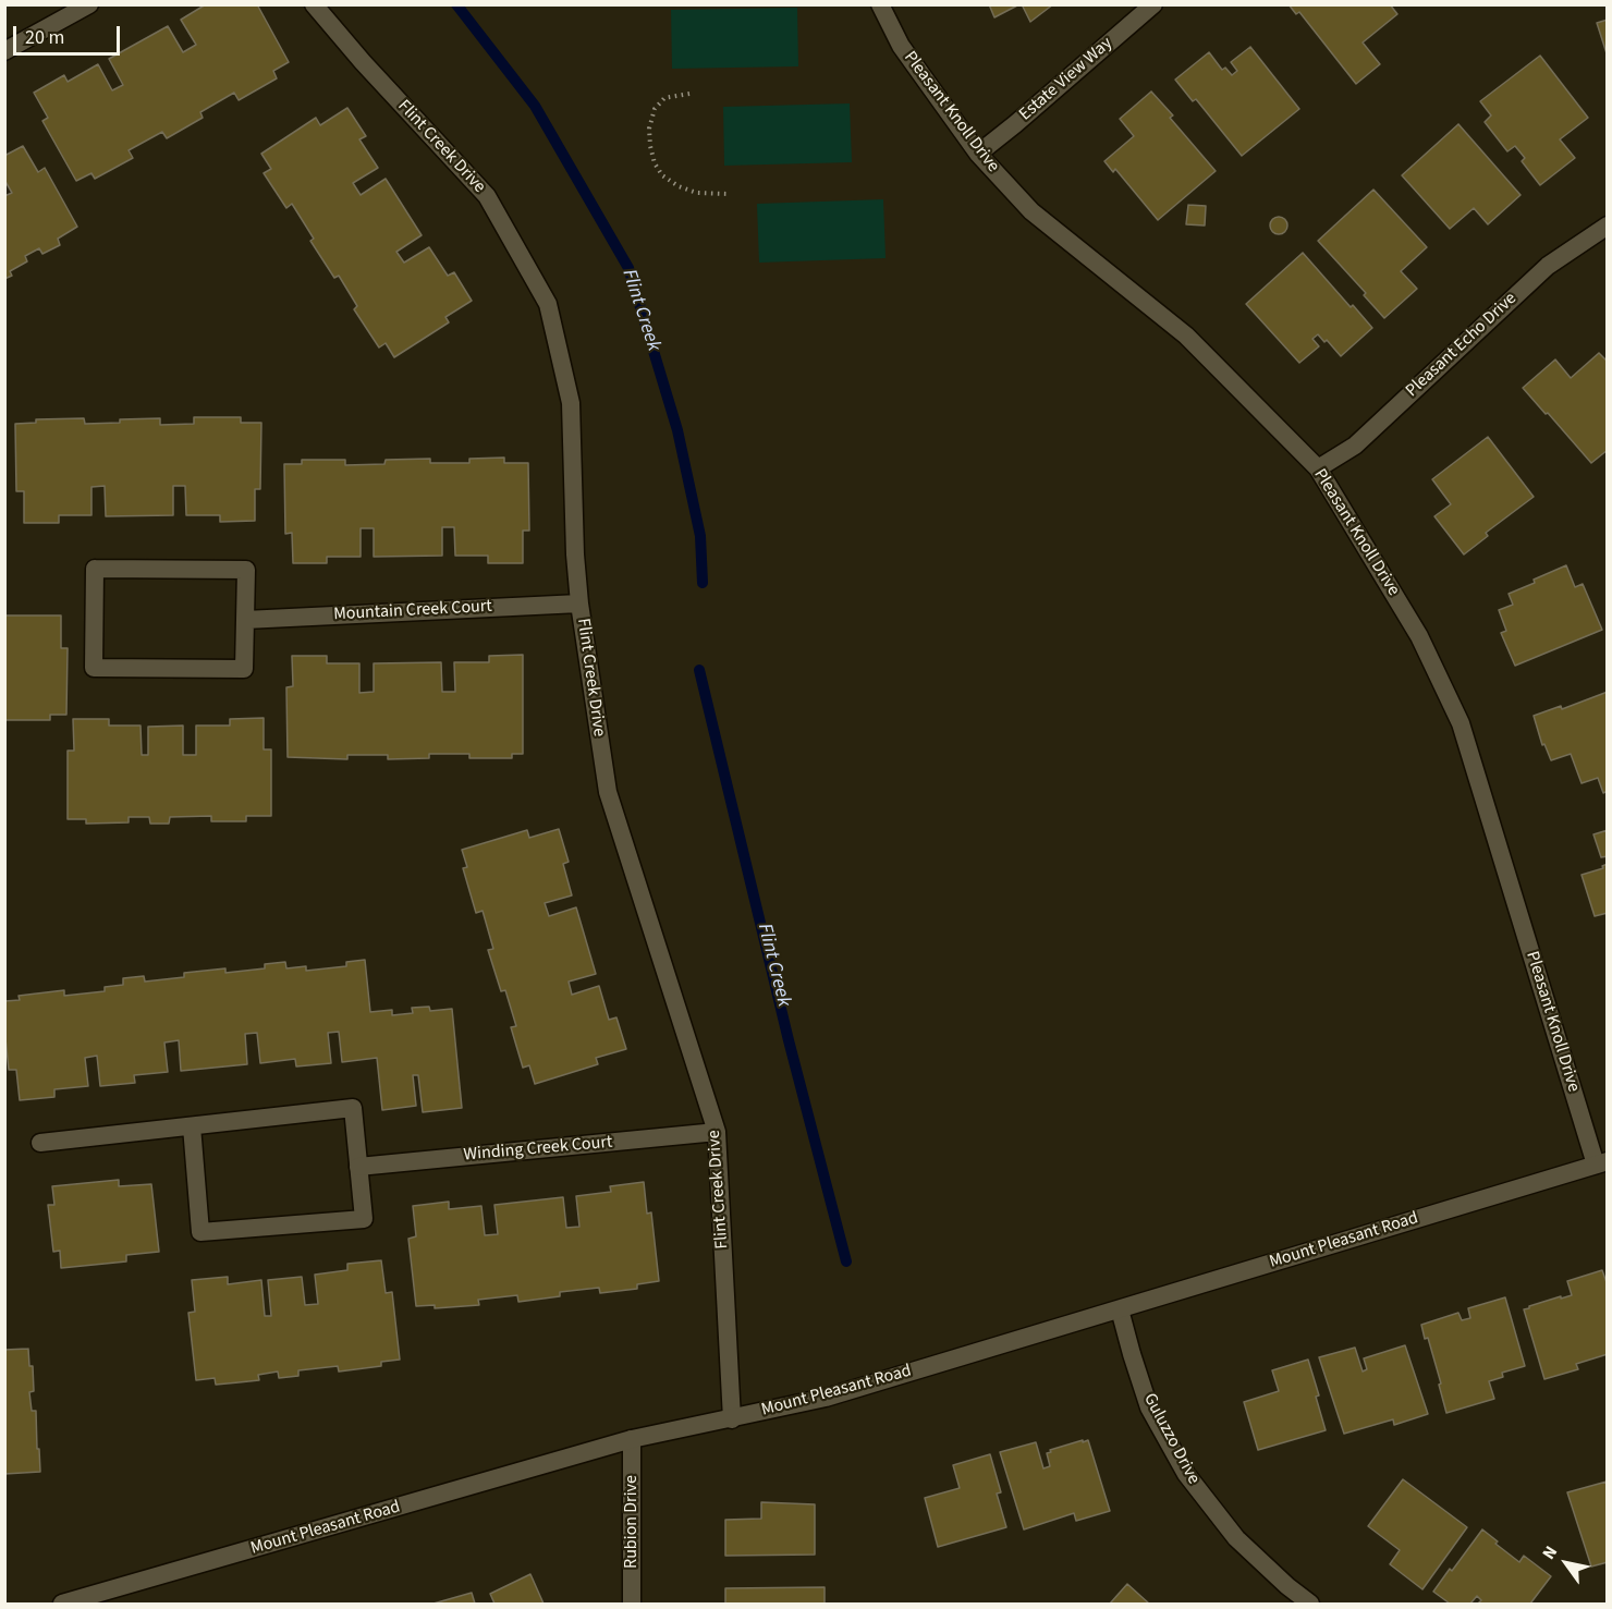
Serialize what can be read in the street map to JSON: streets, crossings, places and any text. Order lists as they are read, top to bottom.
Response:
{
  "streets": {
    "street": [
      "Estate View Way",
      "Pleasant Knoll Drive",
      "Flint Creek Drive",
      "Pleasant Echo Drive",
      "Mountain Creek Court",
      "Winding Creek Court",
      "Mount Pleasant Road",
      "Guluzzo Drive",
      "Rubion Drive"
    ]
  },
  "crossings": [
    ["Estate View Way", "Pleasant Knoll Drive"],
    ["Pleasant Knoll Drive", "Pleasant Echo Drive"],
    ["Pleasant Knoll Drive", "Mount Pleasant Road"],
    ["Flint Creek Drive", "Mountain Creek Court"],
    ["Flint Creek Drive", "Winding Creek Court"],
    ["Flint Creek Drive", "Mount Pleasant Road"],
    ["Mount Pleasant Road", "Guluzzo Drive"],
    ["Mount Pleasant Road", "Rubion Drive"]
  ],
  "water": ["Flint Creek"],
  "scale_bar": "20 m",
  "north": "top left"
}
